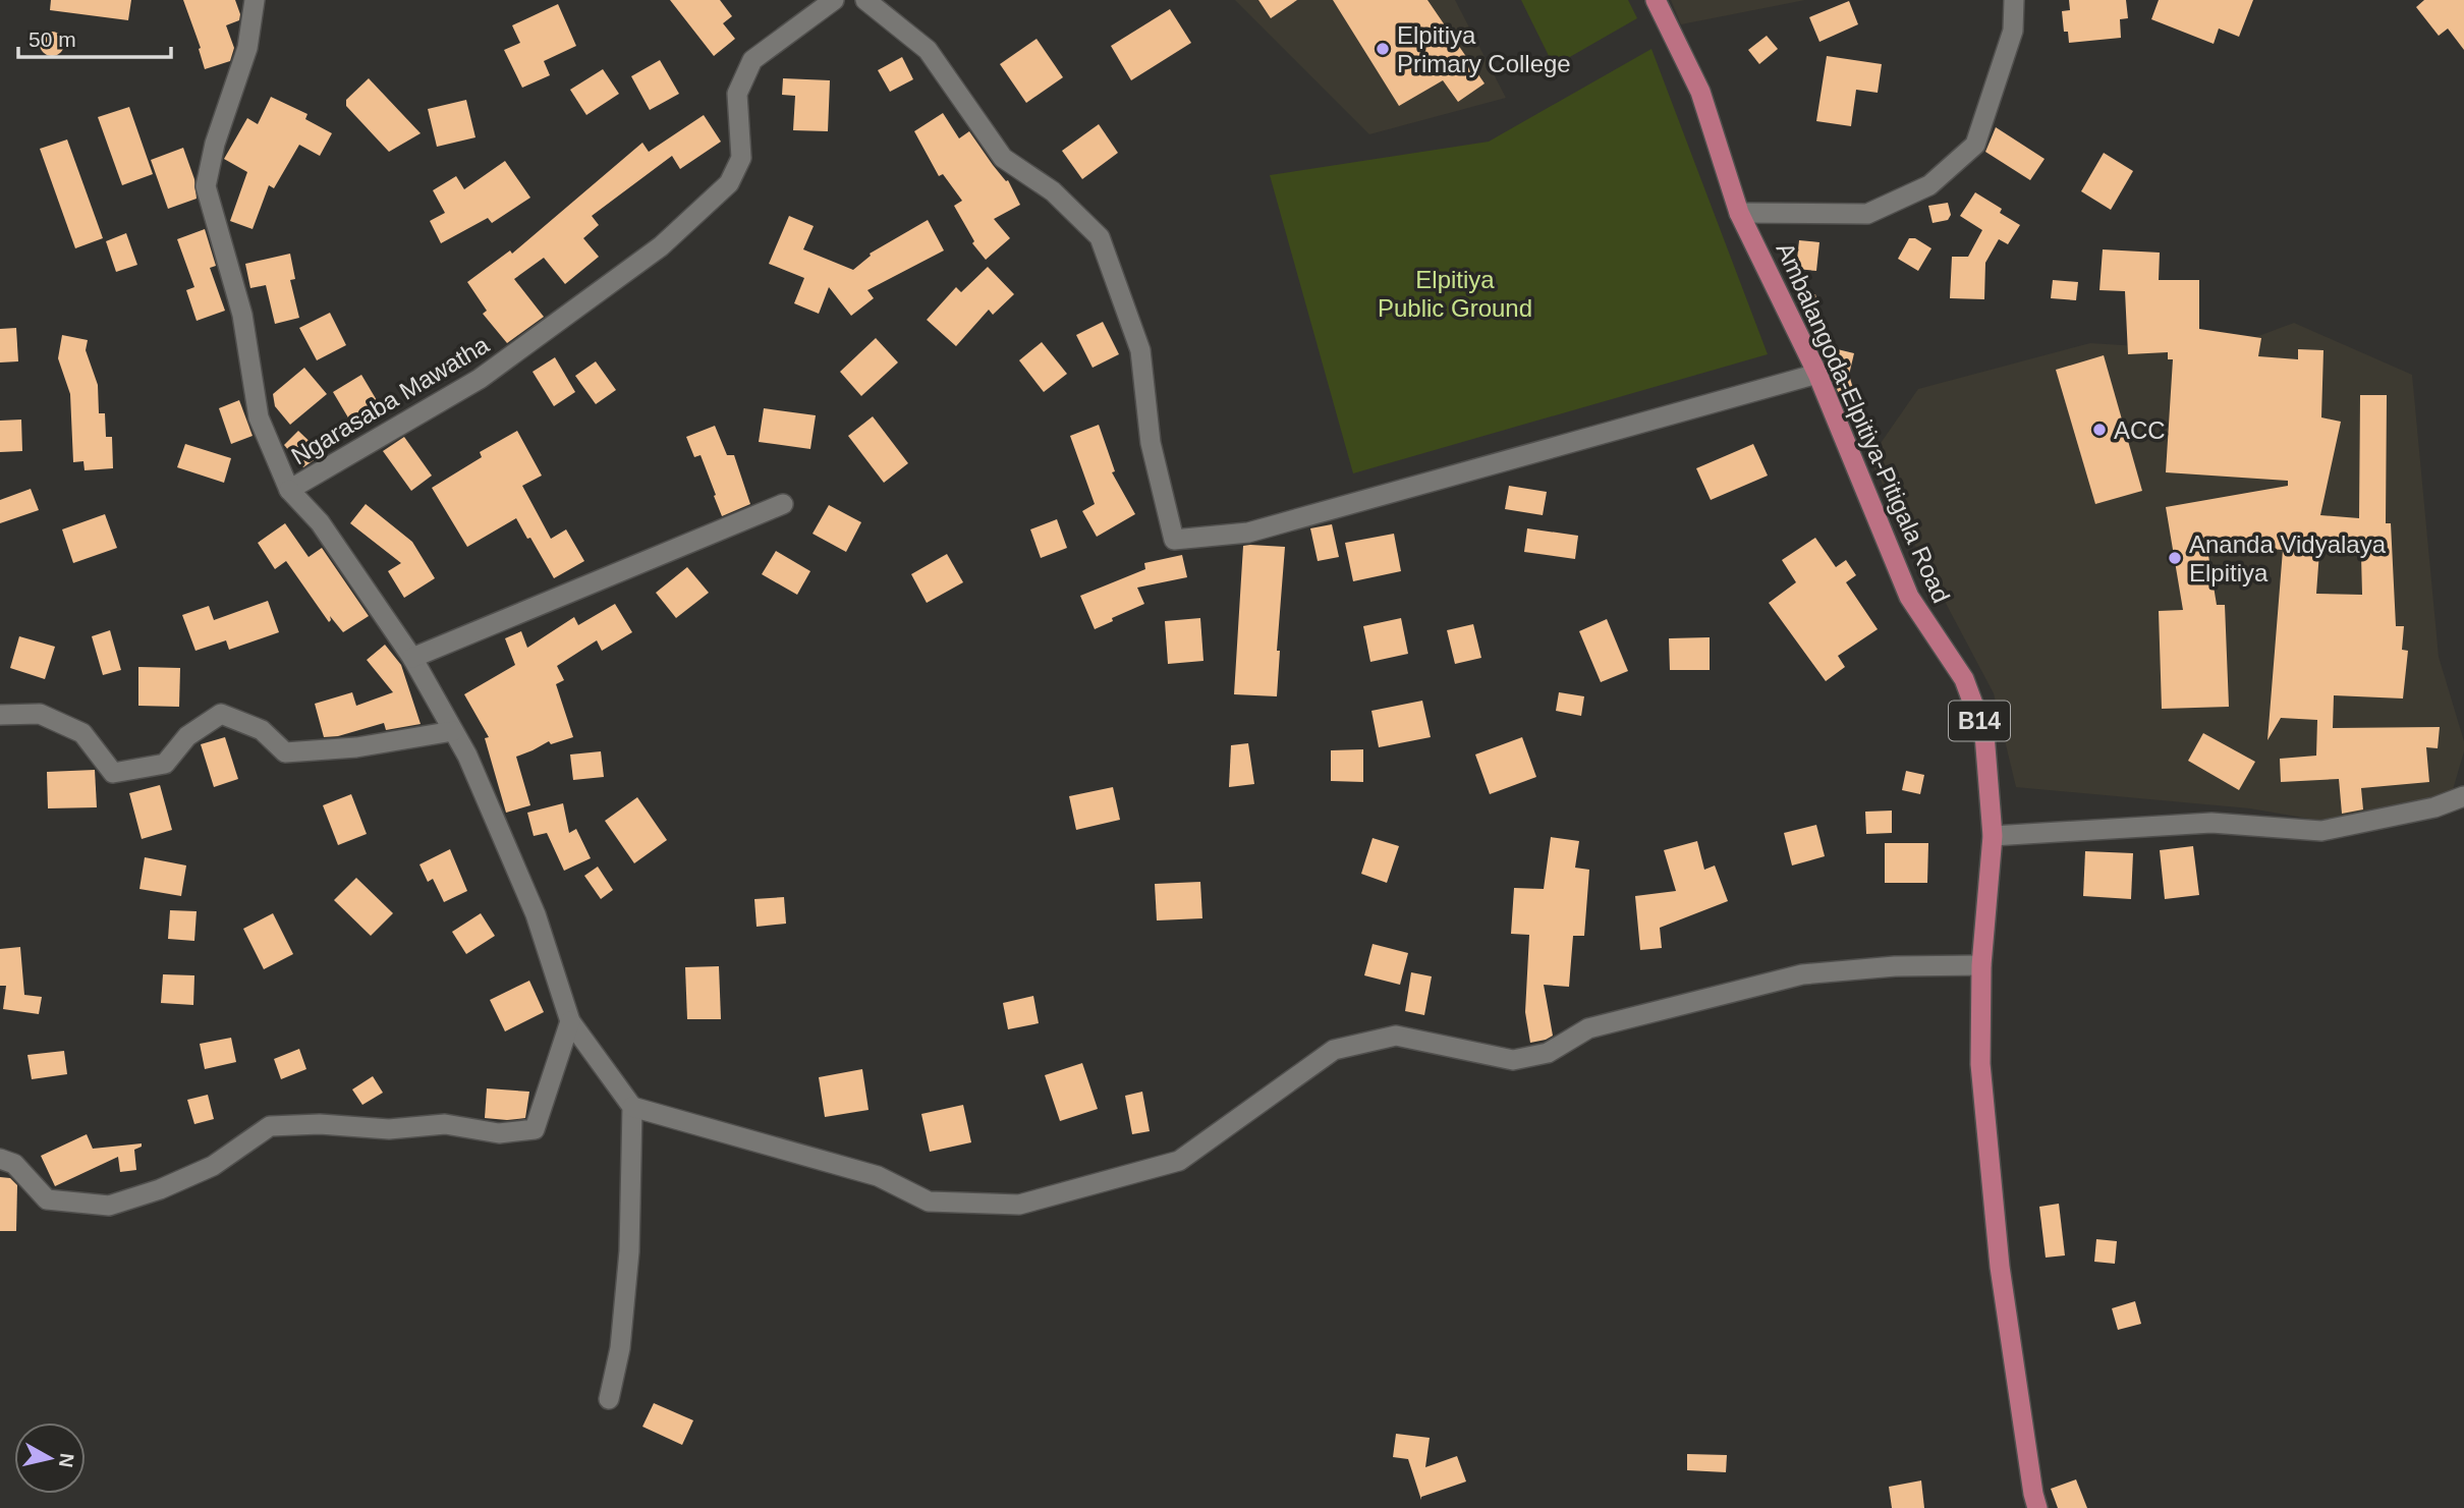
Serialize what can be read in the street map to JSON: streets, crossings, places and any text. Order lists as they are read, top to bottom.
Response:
{
  "streets": {
    "main road": ["Ambalangoda-Elpitiya-Pitigala Road", "B14"],
    "street": ["Ngarasaba Mawatha"]
  },
  "parks": ["Elpitiya Public Ground"],
  "places": ["Elpitiya Primary College", "ACC", "Ananda Vidyalaya Elpitiya"],
  "scale_bar": "50 m",
  "north": "right"
}
